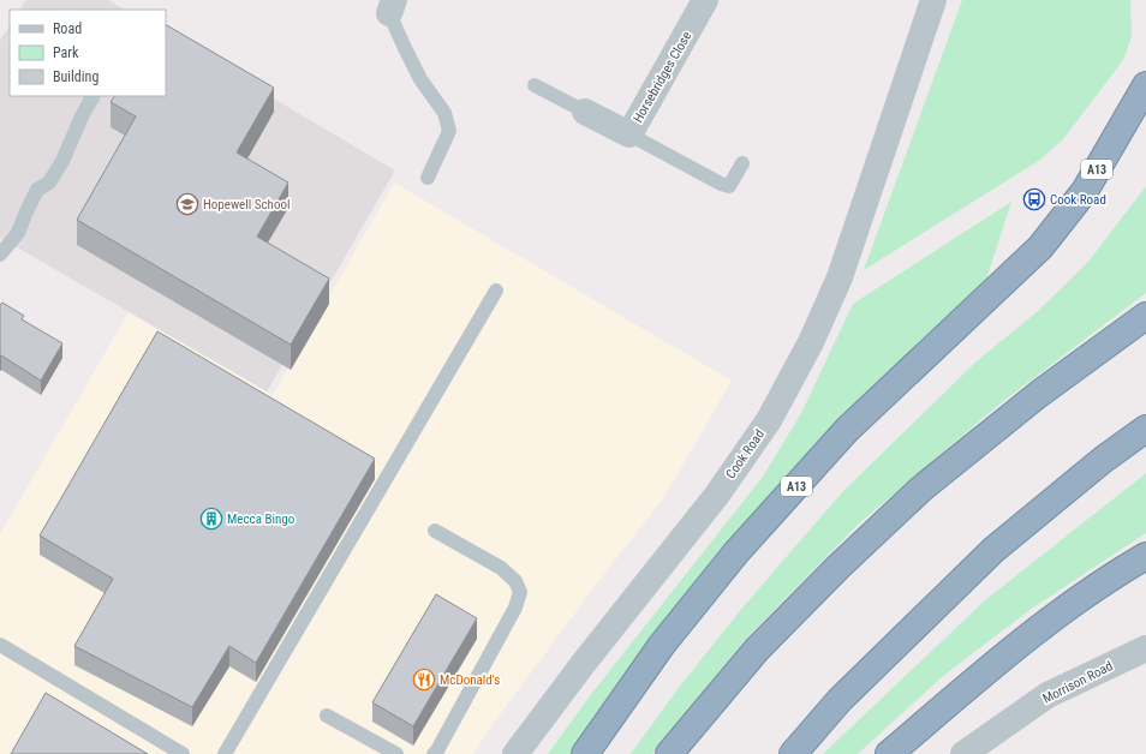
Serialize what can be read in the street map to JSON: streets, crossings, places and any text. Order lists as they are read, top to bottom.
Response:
{
  "streets": {
    "highway": ["A13"],
    "street": ["Horsebridges Close", "Cook Road", "Morrison Road"]
  },
  "places": {
    "bus stop": ["Cook Road"],
    "school or university": ["Hopewell School"],
    "building": ["Mecca Bingo"],
    "restaurant": ["McDonald's"]
  },
  "legend": ["Road", "Park", "Building"]
}
